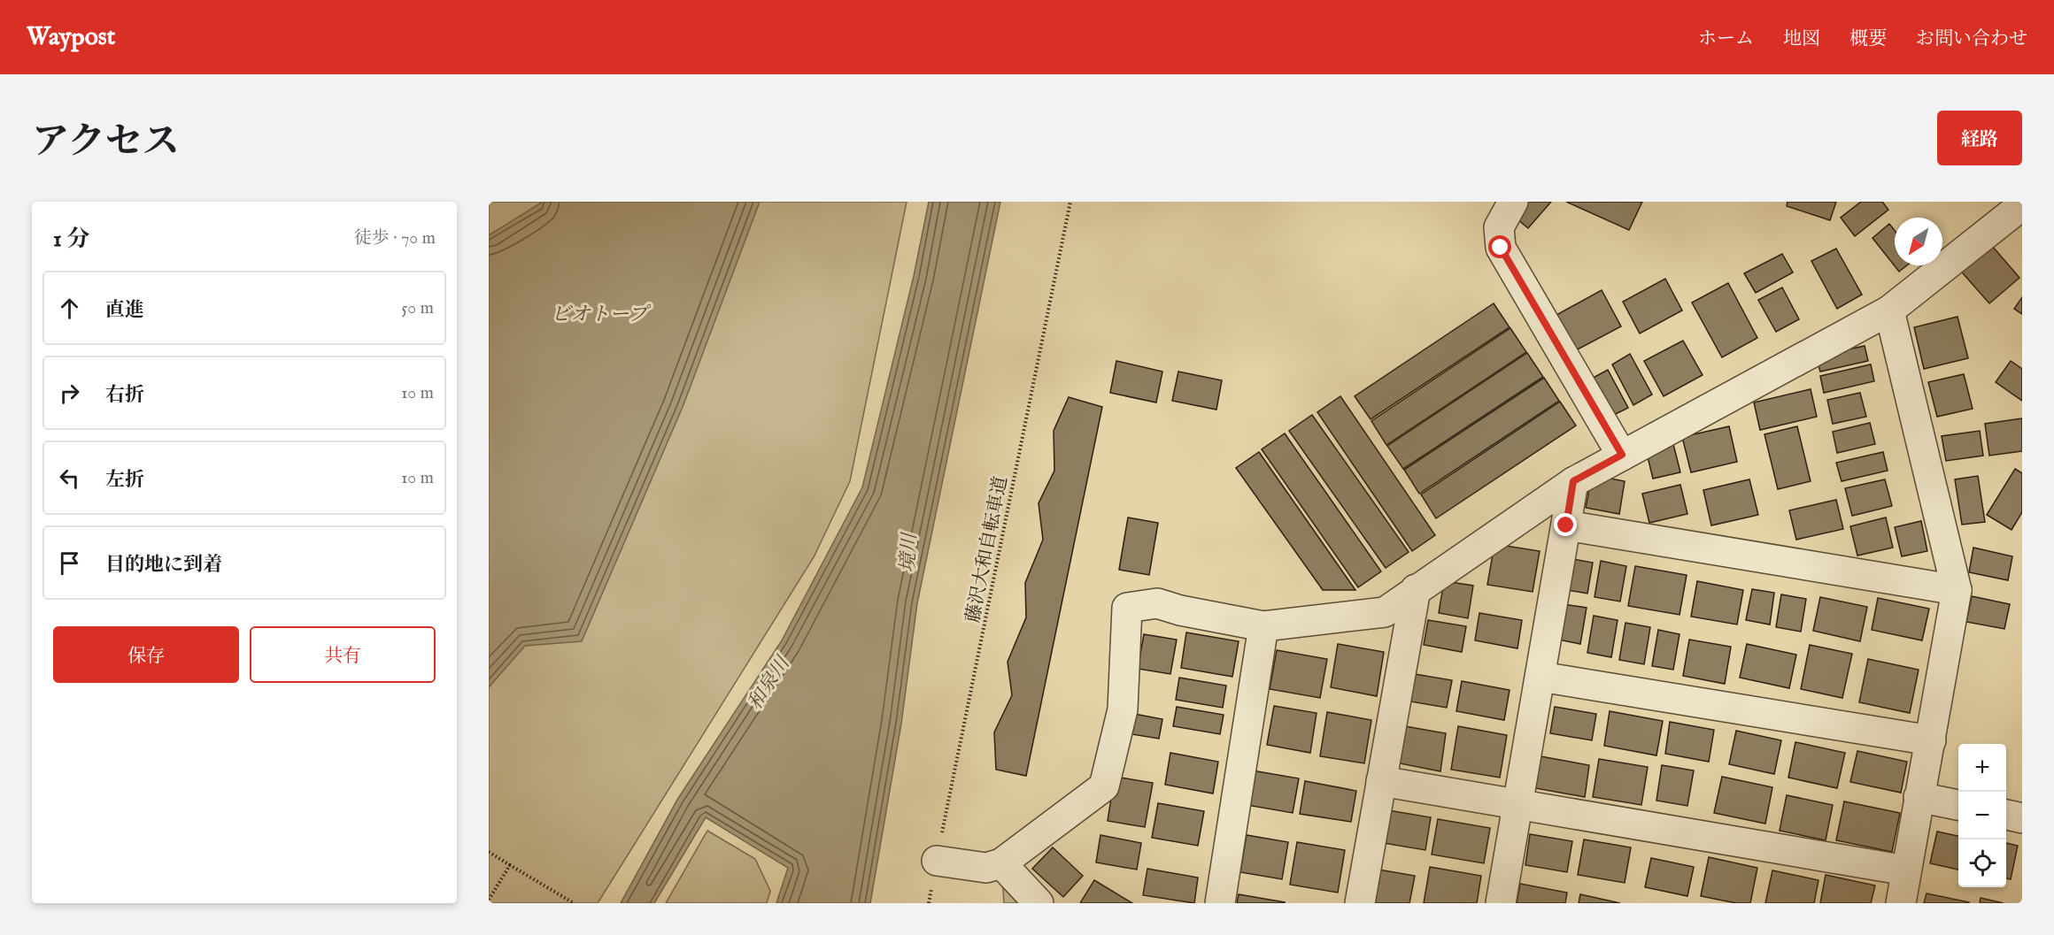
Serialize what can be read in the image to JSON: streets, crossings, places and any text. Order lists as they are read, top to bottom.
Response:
{
  "streets": {
    "path": ["藤沢大和自転車道"]
  },
  "water": ["ビオトープ", "境川", "和泉川"],
  "north": "bottom left",
  "page": {
    "header": "Waypost",
    "nav": [
      "ホーム",
      "地図",
      "概要",
      "お問い合わせ"
    ],
    "title": "アクセス",
    "buttons": [
      "経路",
      ["保存", "共有"]
    ],
    "heading": ["1 分", "徒歩 · 70 m"],
    "list": [
      ["直進", "50 m"],
      ["右折", "10 m"],
      ["左折", "10 m"],
      "目的地に到着"
    ],
    "map_buttons": ["+", "−"]
  }
}
